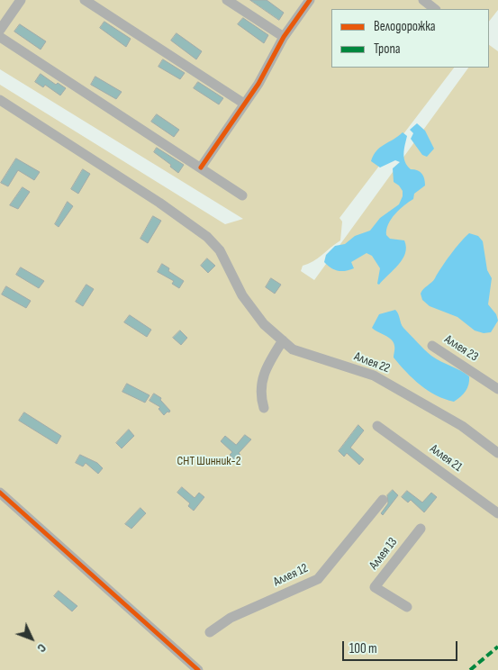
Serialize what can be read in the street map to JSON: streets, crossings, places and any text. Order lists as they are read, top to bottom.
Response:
{
  "streets": {
    "street": [
      "Аллея 23",
      "Аллея 22",
      "Аллея 21",
      "Аллея 13",
      "Аллея 12"
    ]
  },
  "parks": ["СНТ Шинник-2"],
  "legend": ["Велодорожка", "Тропа"],
  "scale_bar": "100 m",
  "north": "bottom right"
}
